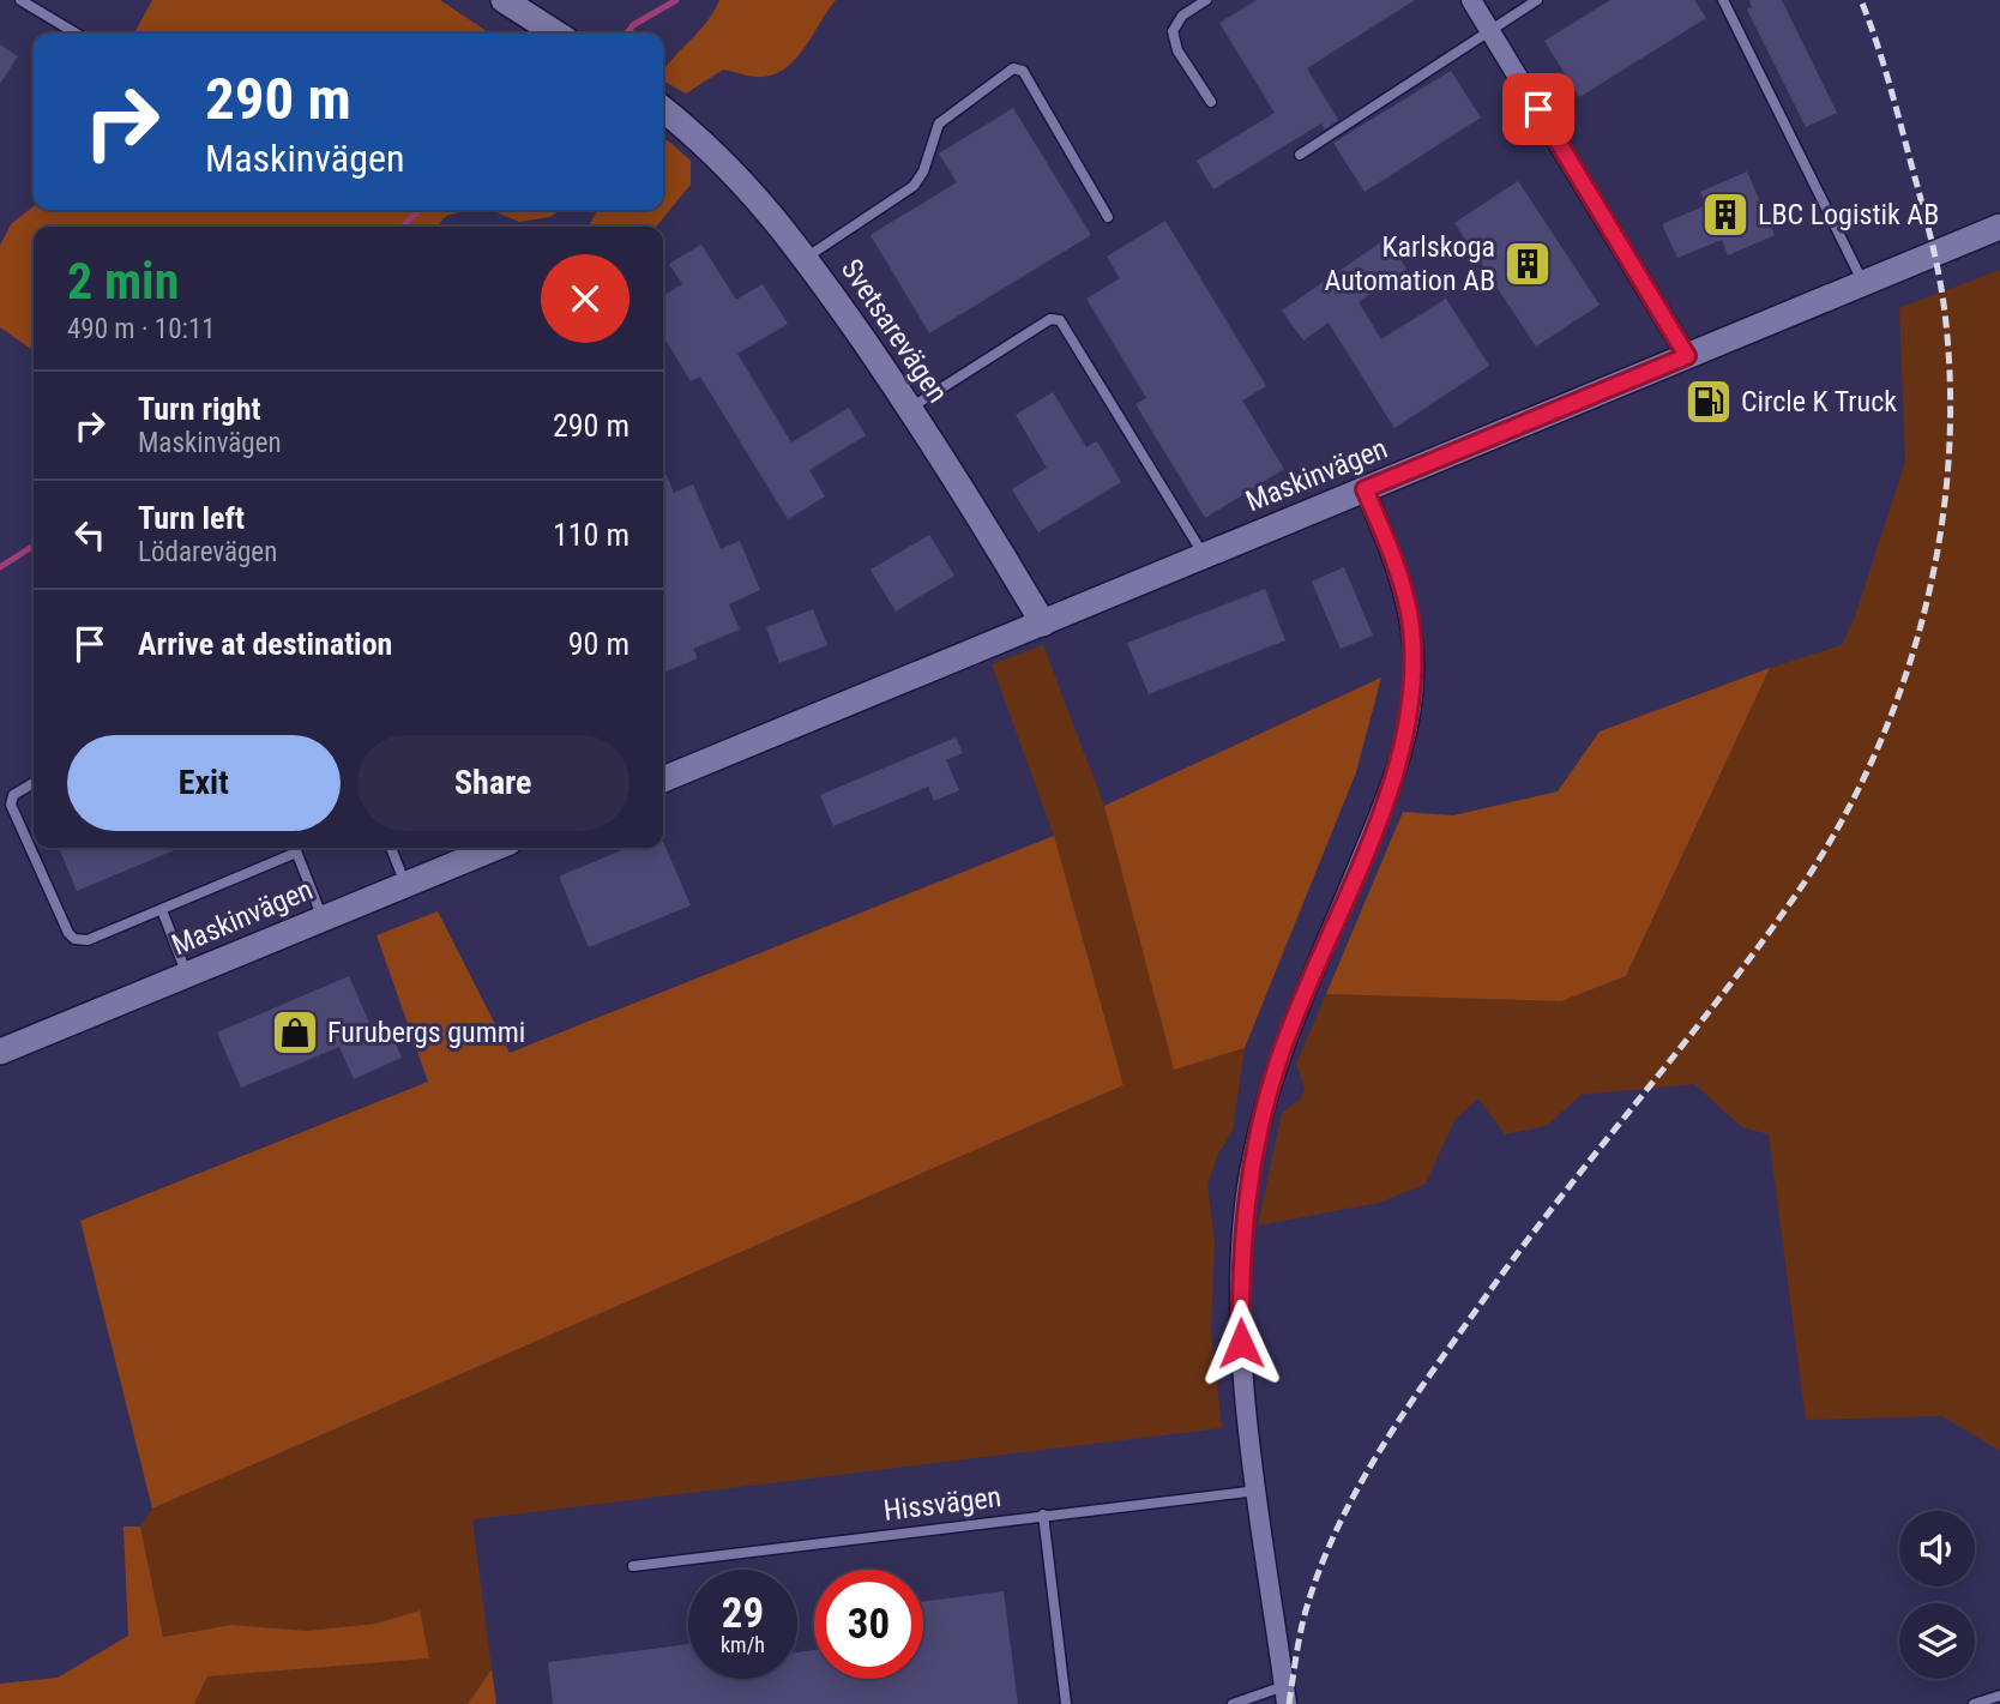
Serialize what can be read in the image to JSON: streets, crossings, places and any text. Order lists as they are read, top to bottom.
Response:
{
  "streets": {
    "street": ["Svetsarevägen", "Maskinvägen"],
    "lane": ["Hissvägen"]
  },
  "crossings": [
    ["Svetsarevägen", "Maskinvägen"]
  ],
  "places": {
    "building": ["LBC Logistik AB", "Karlskoga Automation AB"],
    "fuel station": ["Circle K Truck"],
    "shop": ["Furubergs gummi"]
  },
  "page": {
    "turn": ["290 m", "Maskinvägen"],
    "heading": ["2 min", "490 m · 10:11"],
    "list": [
      {
        "name": "Turn right",
        "note": "Maskinvägen",
        "value": "290 m"
      },
      {
        "name": "Turn left",
        "note": "Lödarevägen",
        "value": "110 m"
      },
      {
        "name": "Arrive at destination",
        "value": "90 m"
      }
    ],
    "buttons": ["Exit", "Share"],
    "speed": "29 km/h",
    "limit": "30"
  }
}
